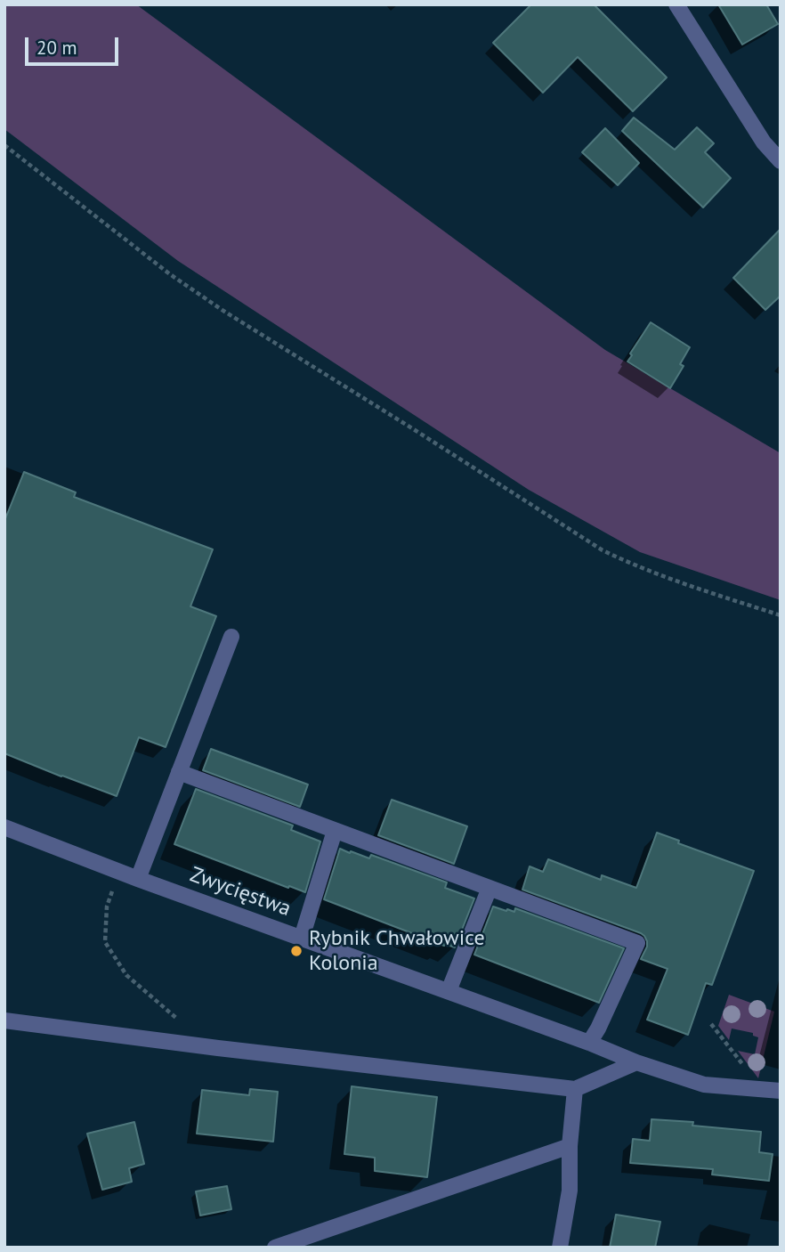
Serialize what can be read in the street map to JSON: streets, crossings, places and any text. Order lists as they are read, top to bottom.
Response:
{
  "streets": {
    "street": ["Zwycięstwa"]
  },
  "places": ["Rybnik Chwałowice Kolonia"],
  "scale_bar": "20 m"
}
